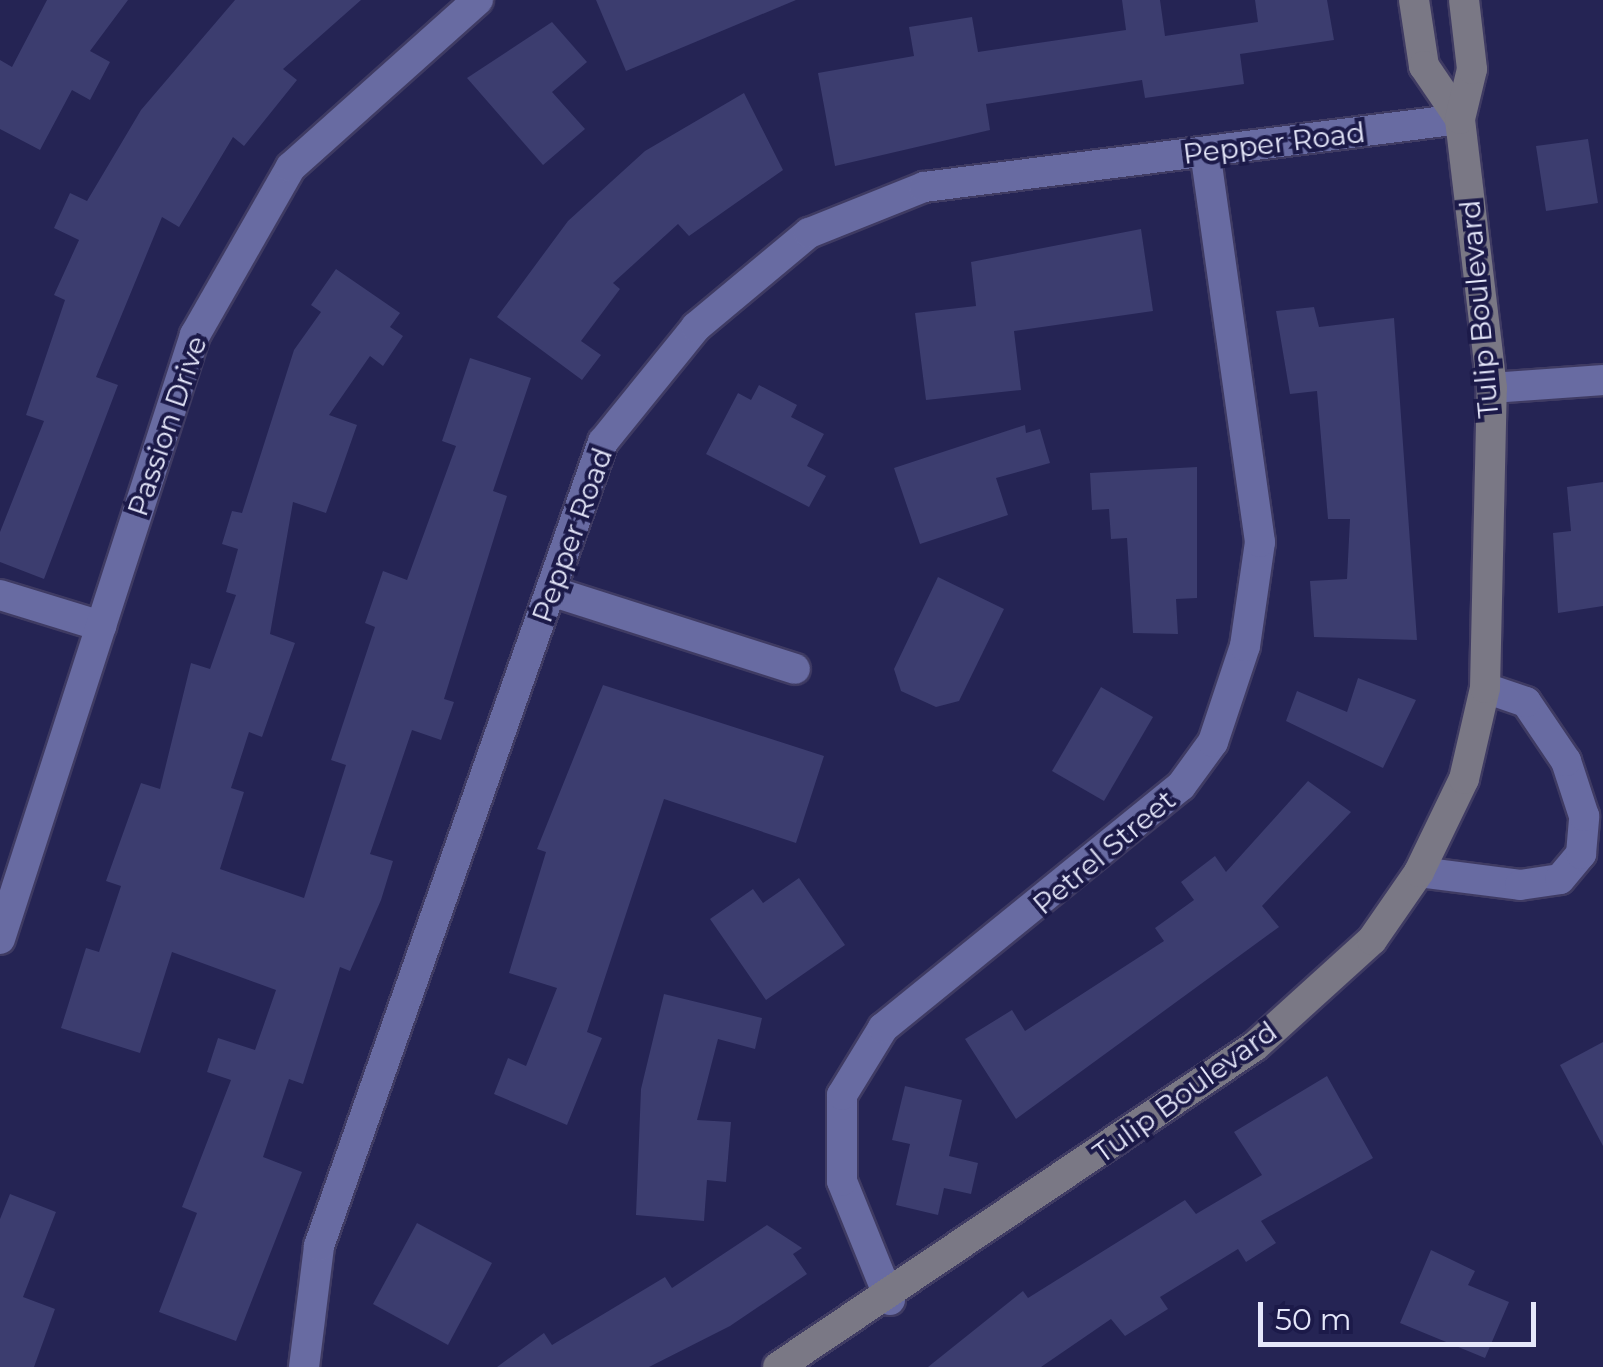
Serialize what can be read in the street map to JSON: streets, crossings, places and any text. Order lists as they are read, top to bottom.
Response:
{
  "streets": {
    "street": [
      "Pepper Road",
      "Tulip Boulevard",
      "Passion Drive",
      "Petrel Street"
    ]
  },
  "crossings": [
    ["Pepper Road", "Tulip Boulevard"],
    ["Pepper Road", "Petrel Street"],
    ["Tulip Boulevard", "Petrel Street"]
  ],
  "scale_bar": "50 m"
}
